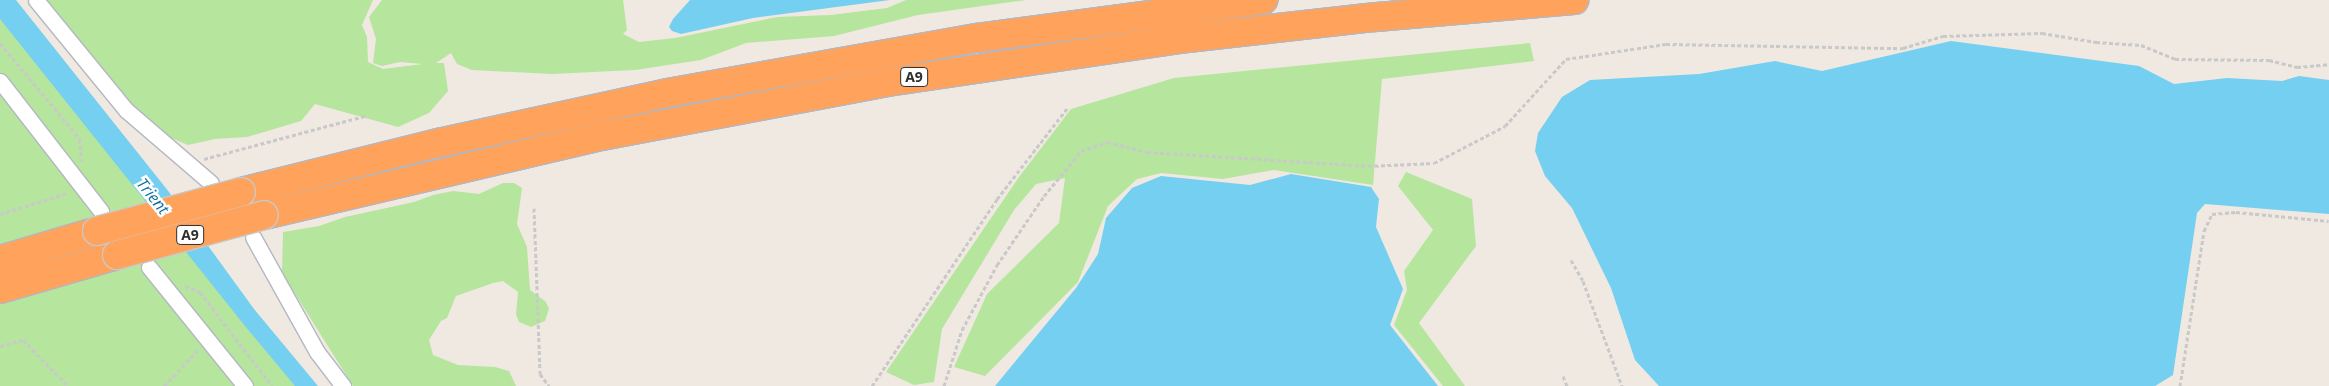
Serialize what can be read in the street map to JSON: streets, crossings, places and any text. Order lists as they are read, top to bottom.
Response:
{
  "streets": {
    "highway": ["A9"]
  },
  "water": ["Trient"]
}
